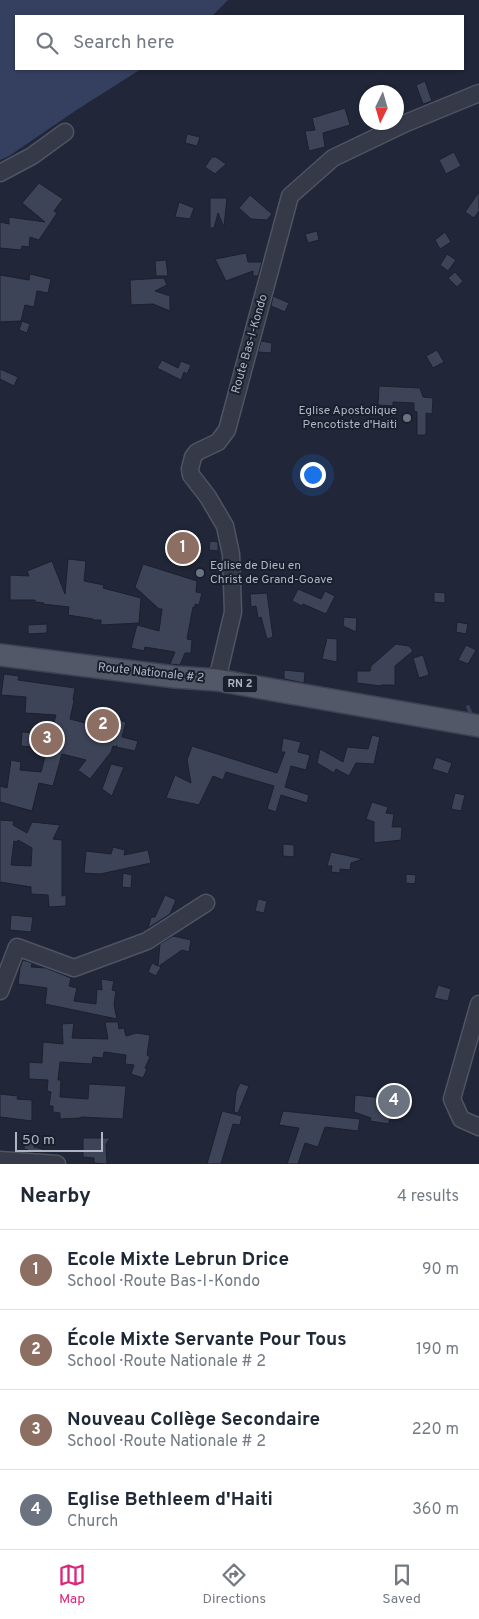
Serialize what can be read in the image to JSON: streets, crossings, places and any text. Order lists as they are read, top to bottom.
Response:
{
  "streets": {
    "main road": ["Route Nationale # 2", "RN 2"],
    "street": ["Route Bas-I-Kondo"]
  },
  "crossings": [
    ["Route Bas-I-Kondo", "Route Nationale # 2"]
  ],
  "places": ["Eglise Apostolique Pencotiste d'Haiti", "Eglise de Dieu en Christ de Grand-Goave"],
  "scale_bar": "50 m",
  "north": "bottom",
  "page": {
    "search": "Search here",
    "pins": [
      "1",
      "2",
      "3",
      "4"
    ],
    "scale": "50 m",
    "heading": ["Nearby", "4 results"],
    "list": [
      {
        "mark": "1",
        "name": "Ecole Mixte Lebrun Drice",
        "note": "School · Route Bas-I-Kondo",
        "value": "90 m"
      },
      {
        "mark": "2",
        "name": "École Mixte Servante Pour Tous",
        "note": "School · Route Nationale # 2",
        "value": "190 m"
      },
      {
        "mark": "3",
        "name": "Nouveau Collège Secondaire",
        "note": "School · Route Nationale # 2",
        "value": "220 m"
      },
      {
        "mark": "4",
        "name": "Eglise Bethleem d'Haiti",
        "note": "Church",
        "value": "360 m"
      }
    ],
    "nav": ["Map", "Directions", "Saved"]
  }
}
